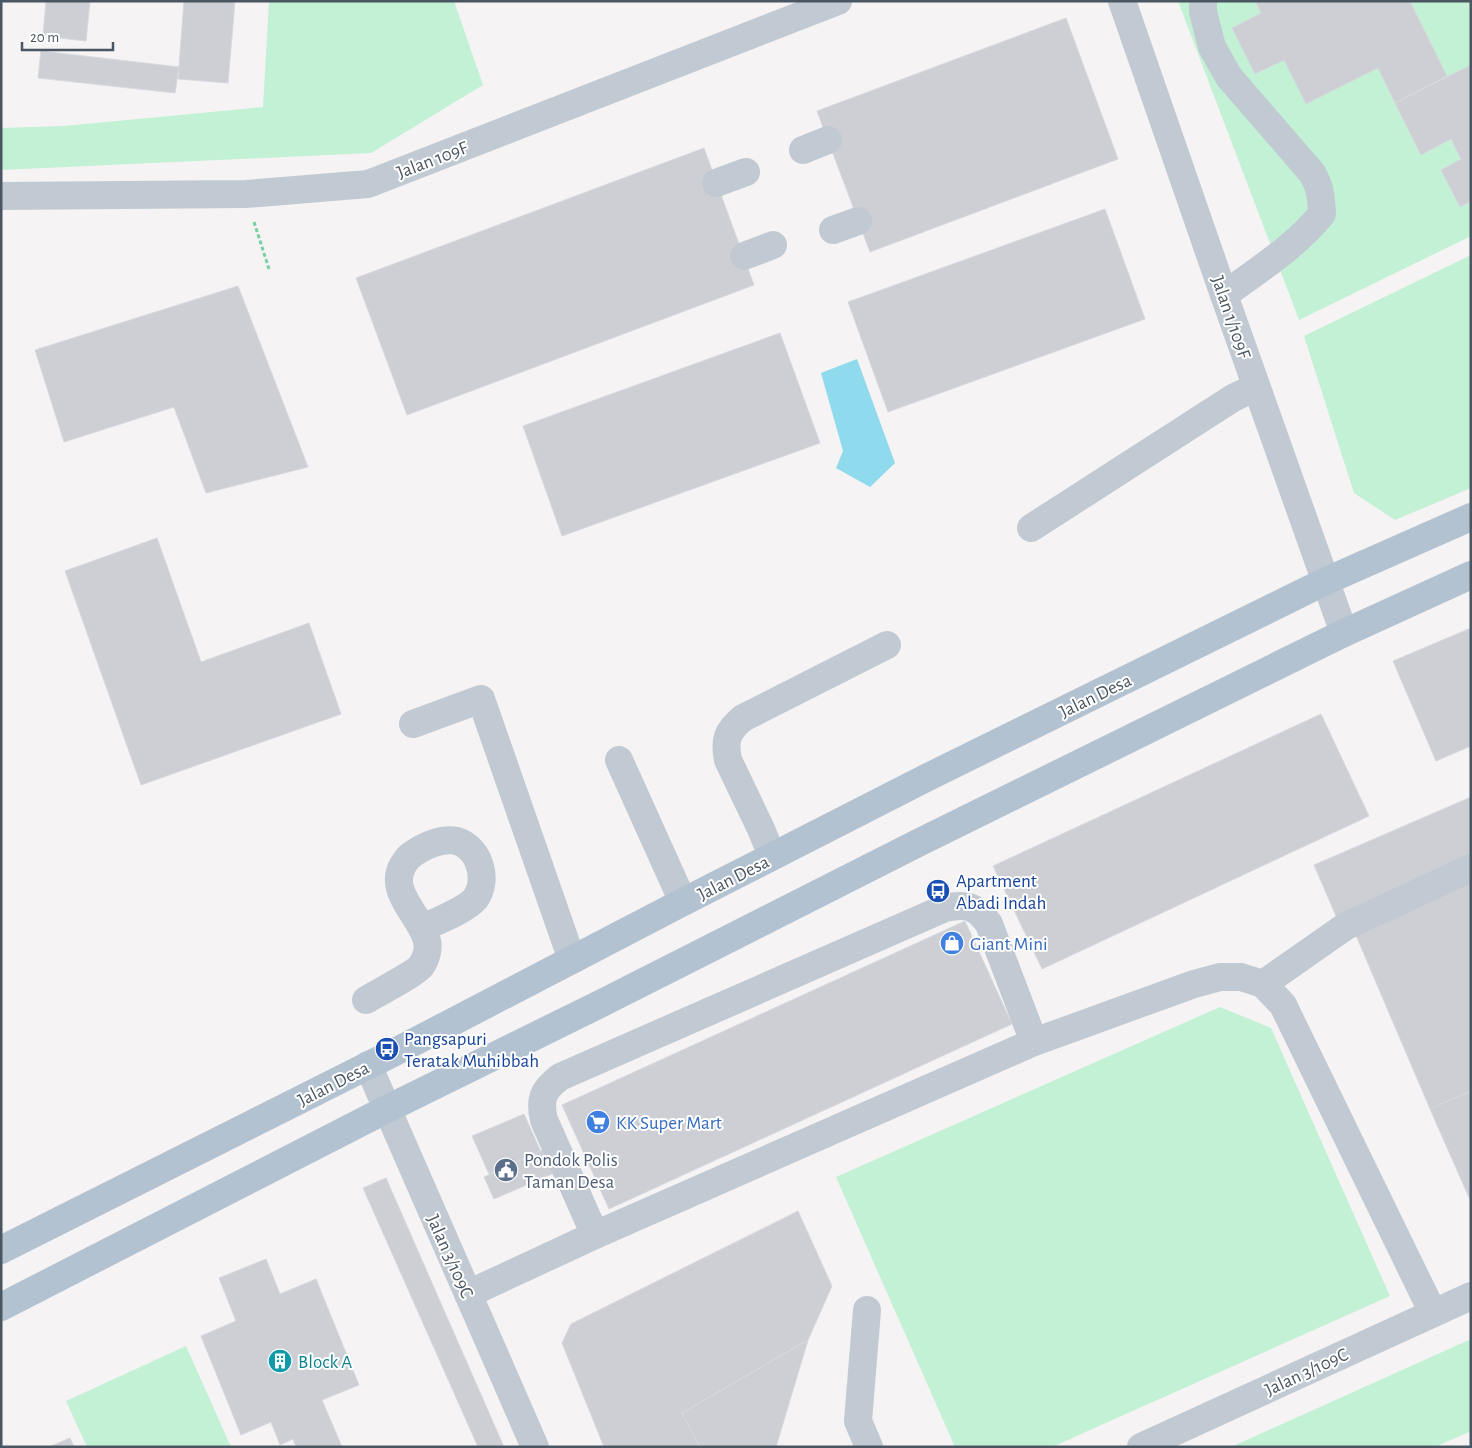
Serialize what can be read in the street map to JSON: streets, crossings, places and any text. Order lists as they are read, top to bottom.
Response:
{
  "streets": {
    "main road": ["Jalan Desa"],
    "street": ["Jalan 109F", "Jalan 1/109F", "Jalan 3/109C"]
  },
  "crossings": [
    ["Jalan 1/109F", "Jalan Desa"],
    ["Jalan Desa", "Jalan 3/109C"]
  ],
  "places": {
    "bus stop": ["Apartment Abadi Indah", "Pangsapuri Teratak Muhibbah"],
    "shop": ["Giant Mini"],
    "supermarket": ["KK Super Mart"],
    "public building": ["Pondok Polis Taman Desa"],
    "building": ["Block A"]
  },
  "scale_bar": "20 m"
}
